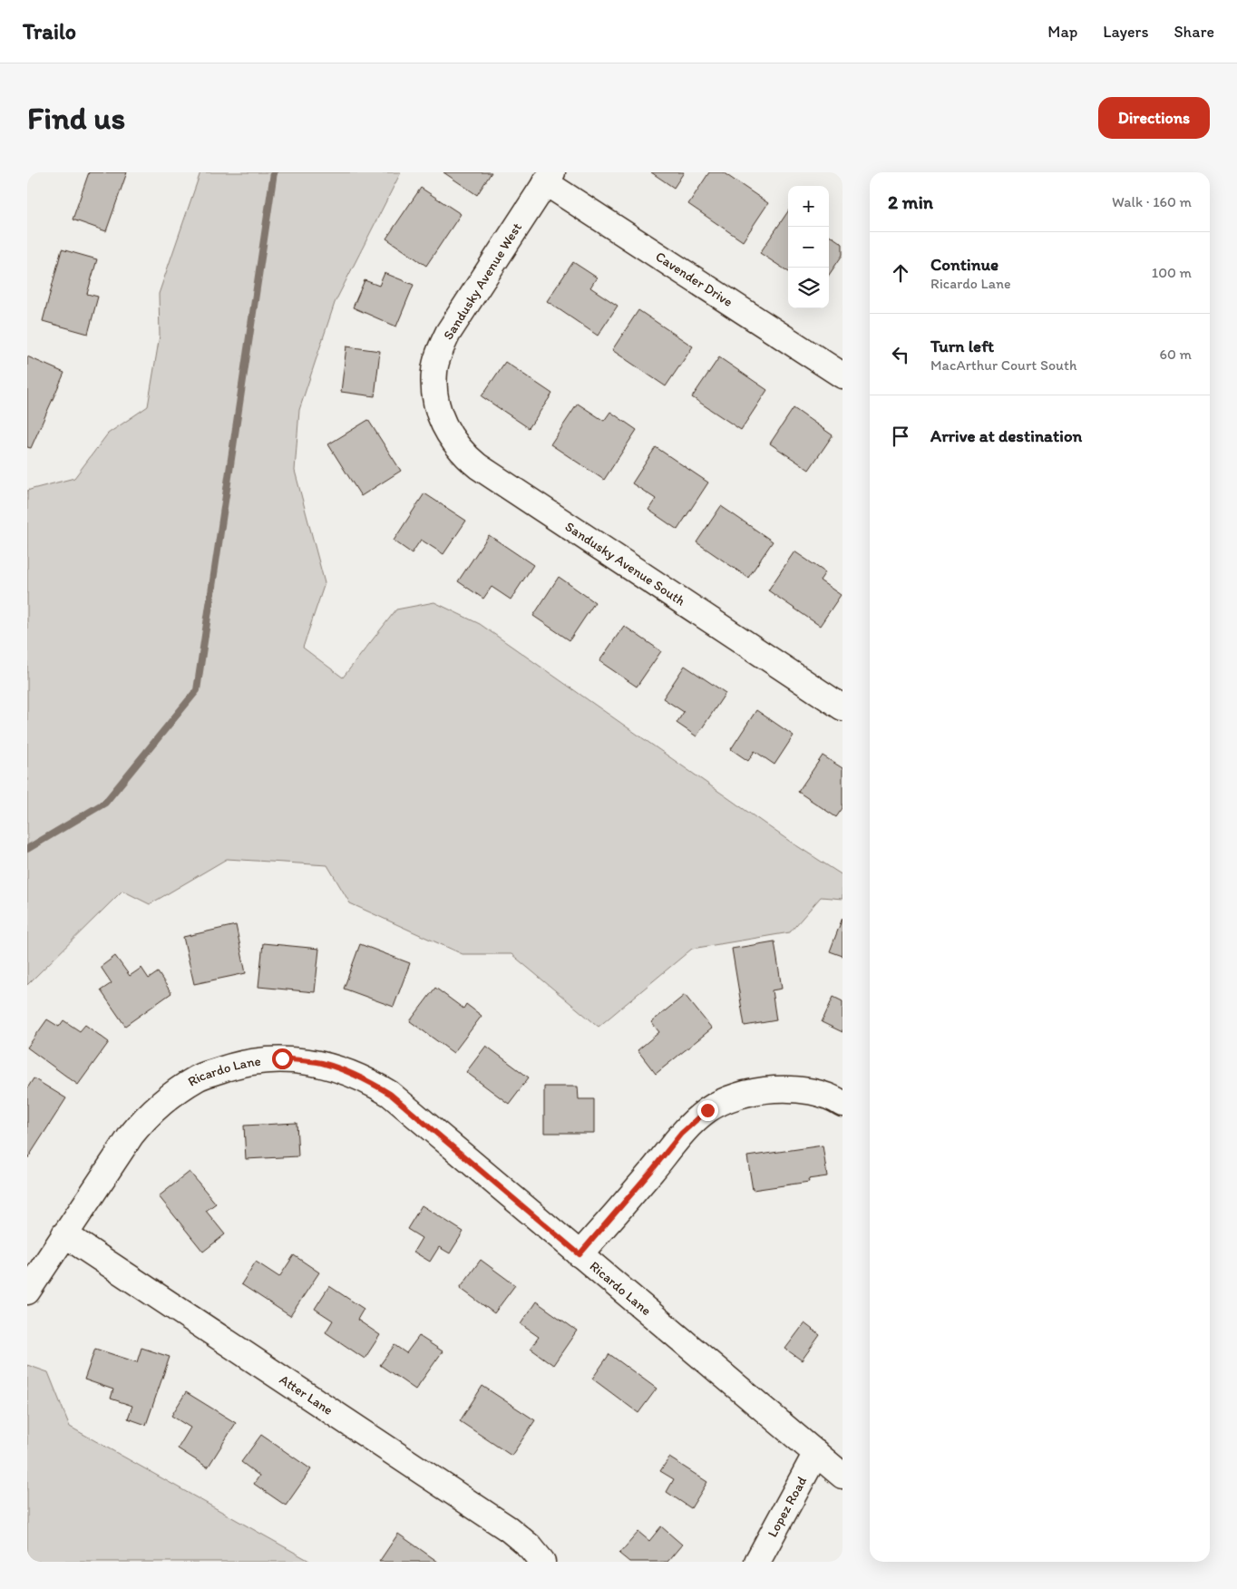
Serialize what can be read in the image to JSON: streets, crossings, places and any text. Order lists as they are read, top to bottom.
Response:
{
  "streets": {
    "street": [
      "Cavender Drive",
      "Sandusky Avenue West",
      "Sandusky Avenue South",
      "Ricardo Lane",
      "Atter Lane",
      "Lopez Road"
    ]
  },
  "crossings": [
    ["Cavender Drive", "Sandusky Avenue West"],
    ["Sandusky Avenue West", "Sandusky Avenue South"],
    ["Ricardo Lane", "Atter Lane"],
    ["Ricardo Lane", "Lopez Road"]
  ],
  "page": {
    "header": "Trailo",
    "nav": ["Map", "Layers", "Share"],
    "buttons": "Directions",
    "title": "Find us",
    "heading": ["2 min", "Walk · 160 m"],
    "map_buttons": ["+", "−"],
    "list": [
      ["Continue", "Ricardo Lane", "100 m"],
      ["Turn left", "MacArthur Court South", "60 m"],
      "Arrive at destination"
    ]
  }
}
